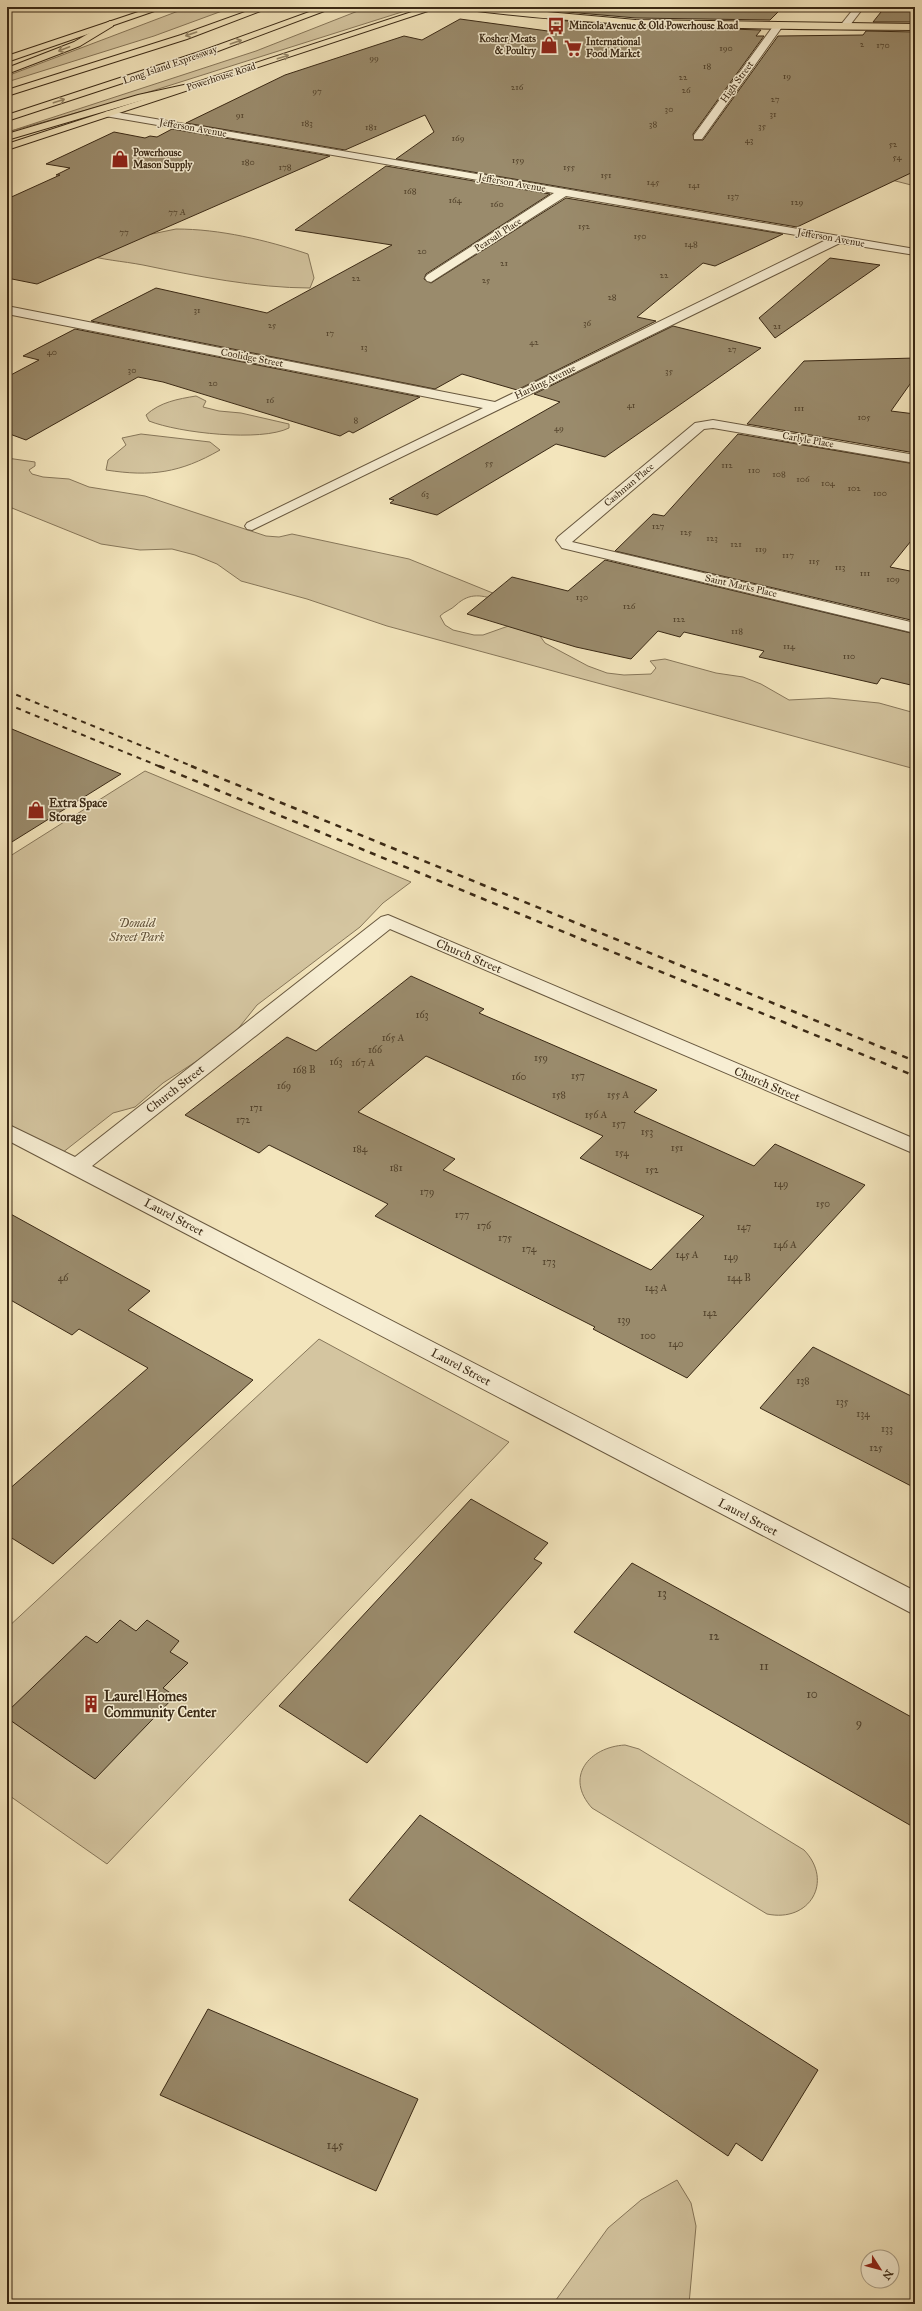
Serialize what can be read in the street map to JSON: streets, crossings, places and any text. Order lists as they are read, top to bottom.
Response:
{
  "streets": {
    "main road": ["Long Island Expressway", "Powerhouse Road"],
    "street": [
      "High Street",
      "Jefferson Avenue",
      "Pearsall Place",
      "Coolidge Street",
      "Harding Avenue",
      "Carlyle Place",
      "Cashman Place",
      "Saint Marks Place",
      "Church Street",
      "Laurel Street"
    ]
  },
  "crossings": [
    ["Powerhouse Road", "Jefferson Avenue"],
    ["Jefferson Avenue", "Pearsall Place"],
    ["Jefferson Avenue", "Harding Avenue"],
    ["Coolidge Street", "Harding Avenue"],
    ["Carlyle Place", "Cashman Place"],
    ["Cashman Place", "Saint Marks Place"],
    ["Church Street", "Laurel Street"]
  ],
  "one_way": ["Powerhouse Road"],
  "parks": ["Donald Street Park"],
  "places": {
    "bus stop": ["Mineola Avenue & Old Powerhouse Road"],
    "shop": ["Kosher Meats & Poultry", "Powerhouse Mason Supply", "Extra Space Storage"],
    "supermarket": ["International Food Market"],
    "building": ["Laurel Homes Community Center"]
  },
  "house_numbers": [
    "2",
    "170",
    "190",
    "99",
    "18",
    "19",
    "22",
    "216",
    "26",
    "97",
    "27",
    "30",
    "31",
    "91",
    "183",
    "38",
    "35",
    "181",
    "169",
    "43",
    "52",
    "54",
    "159",
    "180",
    "178",
    "155",
    "151",
    "145",
    "141",
    "168",
    "137",
    "164",
    "129",
    "160",
    "77 A",
    "152",
    "77",
    "150",
    "148",
    "20",
    "21",
    "22",
    "22",
    "25",
    "28",
    "31",
    "36",
    "25",
    "21",
    "17",
    "42",
    "13",
    "27",
    "40",
    "30",
    "35",
    "20",
    "16",
    "41",
    "111",
    "105",
    "8",
    "49",
    "55",
    "112",
    "110",
    "108",
    "106",
    "104",
    "102",
    "100",
    "63",
    "127",
    "125",
    "123",
    "121",
    "119",
    "117",
    "115",
    "113",
    "111",
    "109",
    "130",
    "126",
    "122",
    "118",
    "114",
    "110",
    "163",
    "165 A",
    "166",
    "159",
    "163",
    "167 A",
    "168 B",
    "157",
    "160",
    "169",
    "158",
    "155 A",
    "171",
    "156 A",
    "172",
    "157",
    "153",
    "151",
    "184",
    "154",
    "181",
    "152",
    "149",
    "179",
    "150",
    "177",
    "176",
    "147",
    "175",
    "146 A",
    "174",
    "145 A",
    "149",
    "173",
    "46",
    "144 B",
    "143 A",
    "142",
    "139",
    "100",
    "140",
    "138",
    "135",
    "134",
    "133",
    "125",
    "13",
    "12",
    "11",
    "10",
    "9",
    "145"
  ],
  "north": "bottom right"
}
